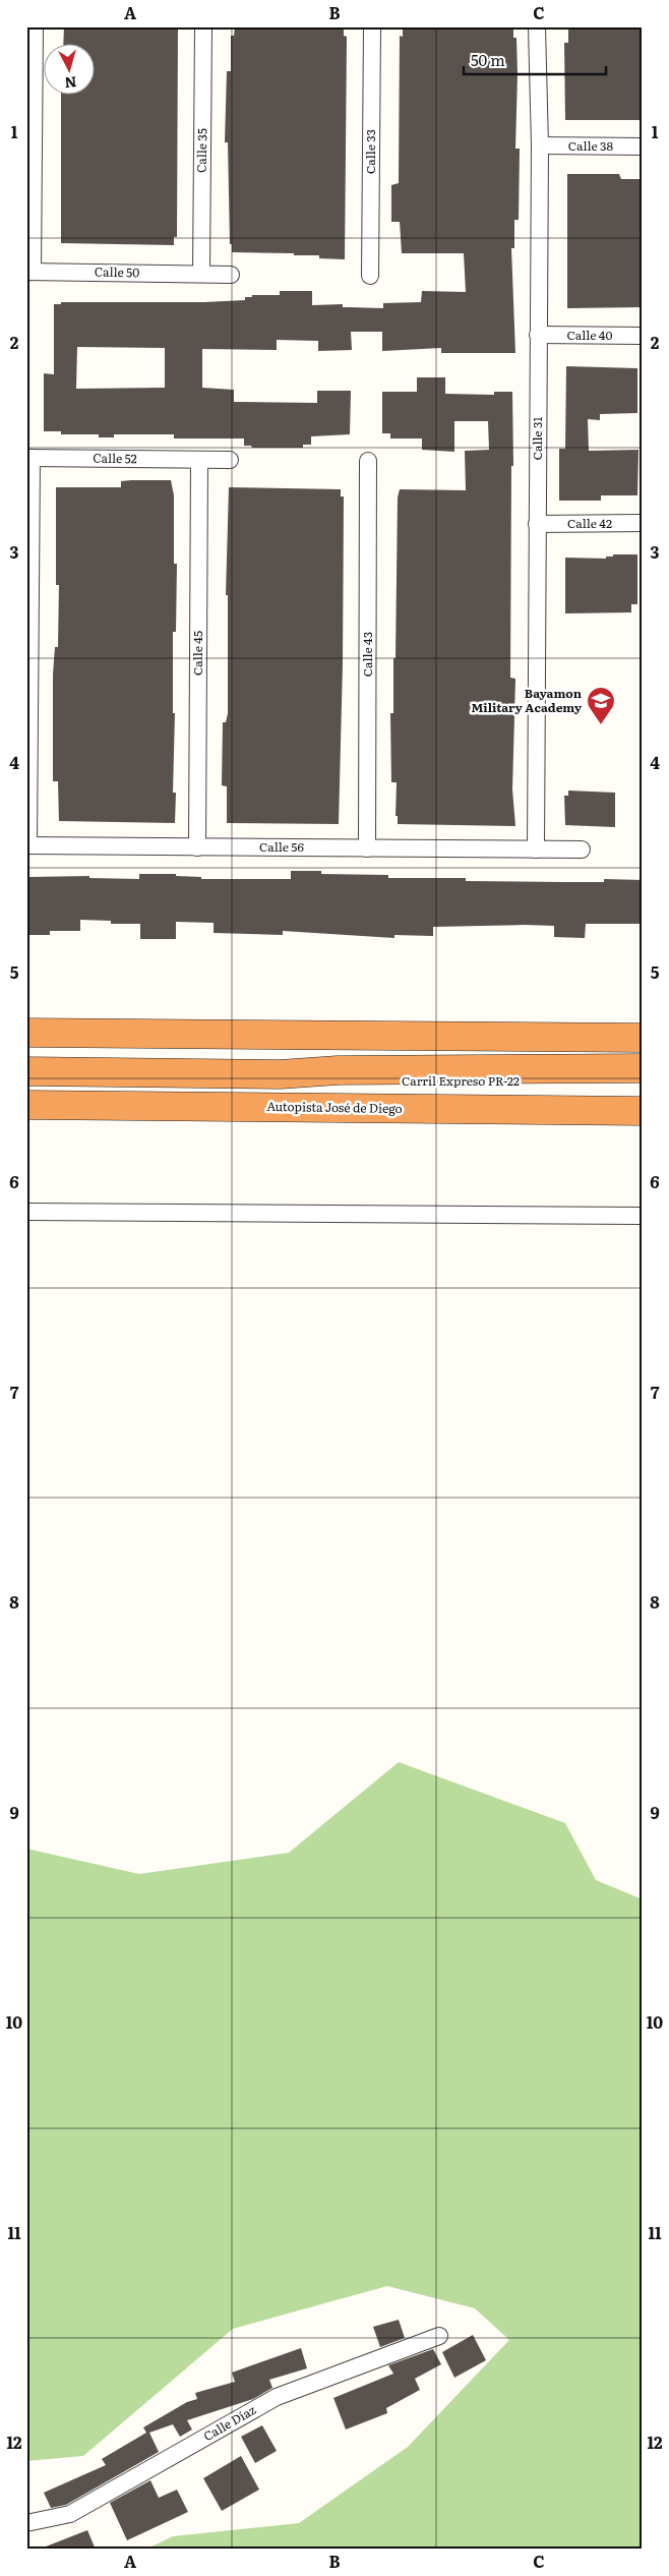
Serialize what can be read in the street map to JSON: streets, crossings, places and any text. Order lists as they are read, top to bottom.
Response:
{
  "streets": {
    "highway": ["Carril Expreso PR-22", "Autopista José de Diego"],
    "street": [
      "Calle 38",
      "Calle 35",
      "Calle 33",
      "Calle 50",
      "Calle 40",
      "Calle 31",
      "Calle 52",
      "Calle 42",
      "Calle 45",
      "Calle 43",
      "Calle 56",
      "Calle Díaz"
    ]
  },
  "crossings": [
    ["Calle 38", "Calle 31"],
    ["Calle 35", "Calle 50"],
    ["Calle 40", "Calle 31"],
    ["Calle 31", "Calle 42"],
    ["Calle 31", "Calle 56"],
    ["Calle 52", "Calle 45"],
    ["Calle 45", "Calle 56"],
    ["Calle 43", "Calle 56"]
  ],
  "places": {
    "school or university": ["Bayamon Military Academy"]
  },
  "scale_bar": "50 m",
  "north": "bottom",
  "grid": {
    "columns": ["A", "B", "C"],
    "rows": [
      "1",
      "2",
      "3",
      "4",
      "5",
      "6",
      "7",
      "8",
      "9",
      "10",
      "11",
      "12"
    ]
  }
}
